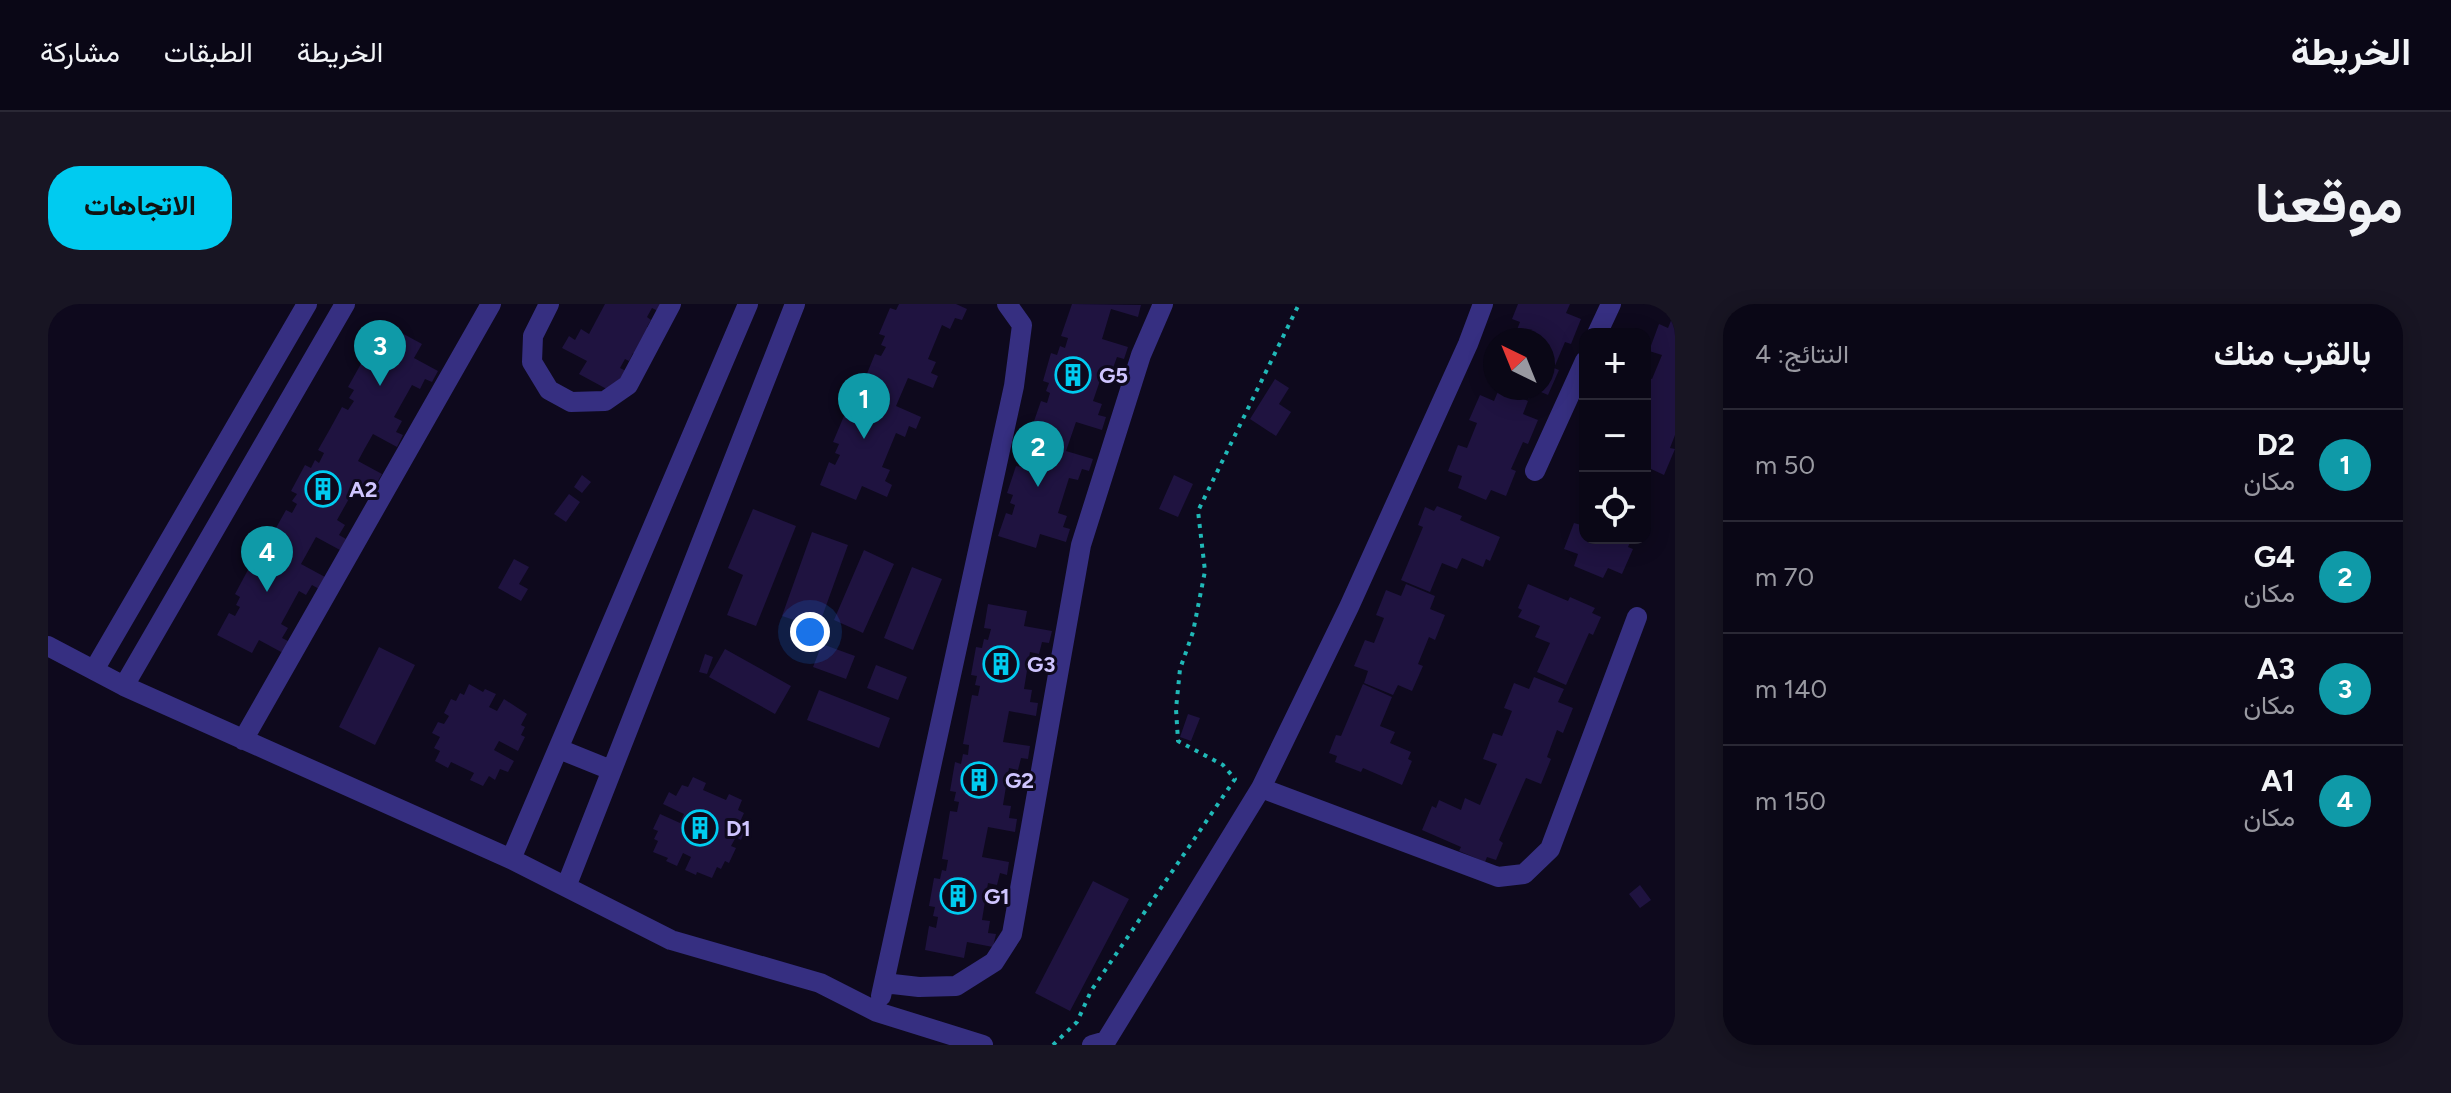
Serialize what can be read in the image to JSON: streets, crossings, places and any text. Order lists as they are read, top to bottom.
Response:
{
  "places": {
    "building": [
      "G5",
      "A2",
      "G3",
      "G2",
      "D1",
      "G1"
    ]
  },
  "north": "top left",
  "page": {
    "header": "الخريطة",
    "nav": ["الخريطة", "الطبقات", "مشاركة"],
    "title": "موقعنا",
    "buttons": "الاتجاهات",
    "heading": ["بالقرب منك", "النتائج: 4"],
    "pins": [
      "3",
      "1",
      "2",
      "4"
    ],
    "map_buttons": ["+", "−"],
    "list": [
      {
        "mark": "1",
        "name": "D2",
        "note": "مكان",
        "value": "50 m"
      },
      {
        "mark": "2",
        "name": "G4",
        "note": "مكان",
        "value": "70 m"
      },
      {
        "mark": "3",
        "name": "A3",
        "note": "مكان",
        "value": "140 m"
      },
      {
        "mark": "4",
        "name": "A1",
        "note": "مكان",
        "value": "150 m"
      }
    ]
  }
}
